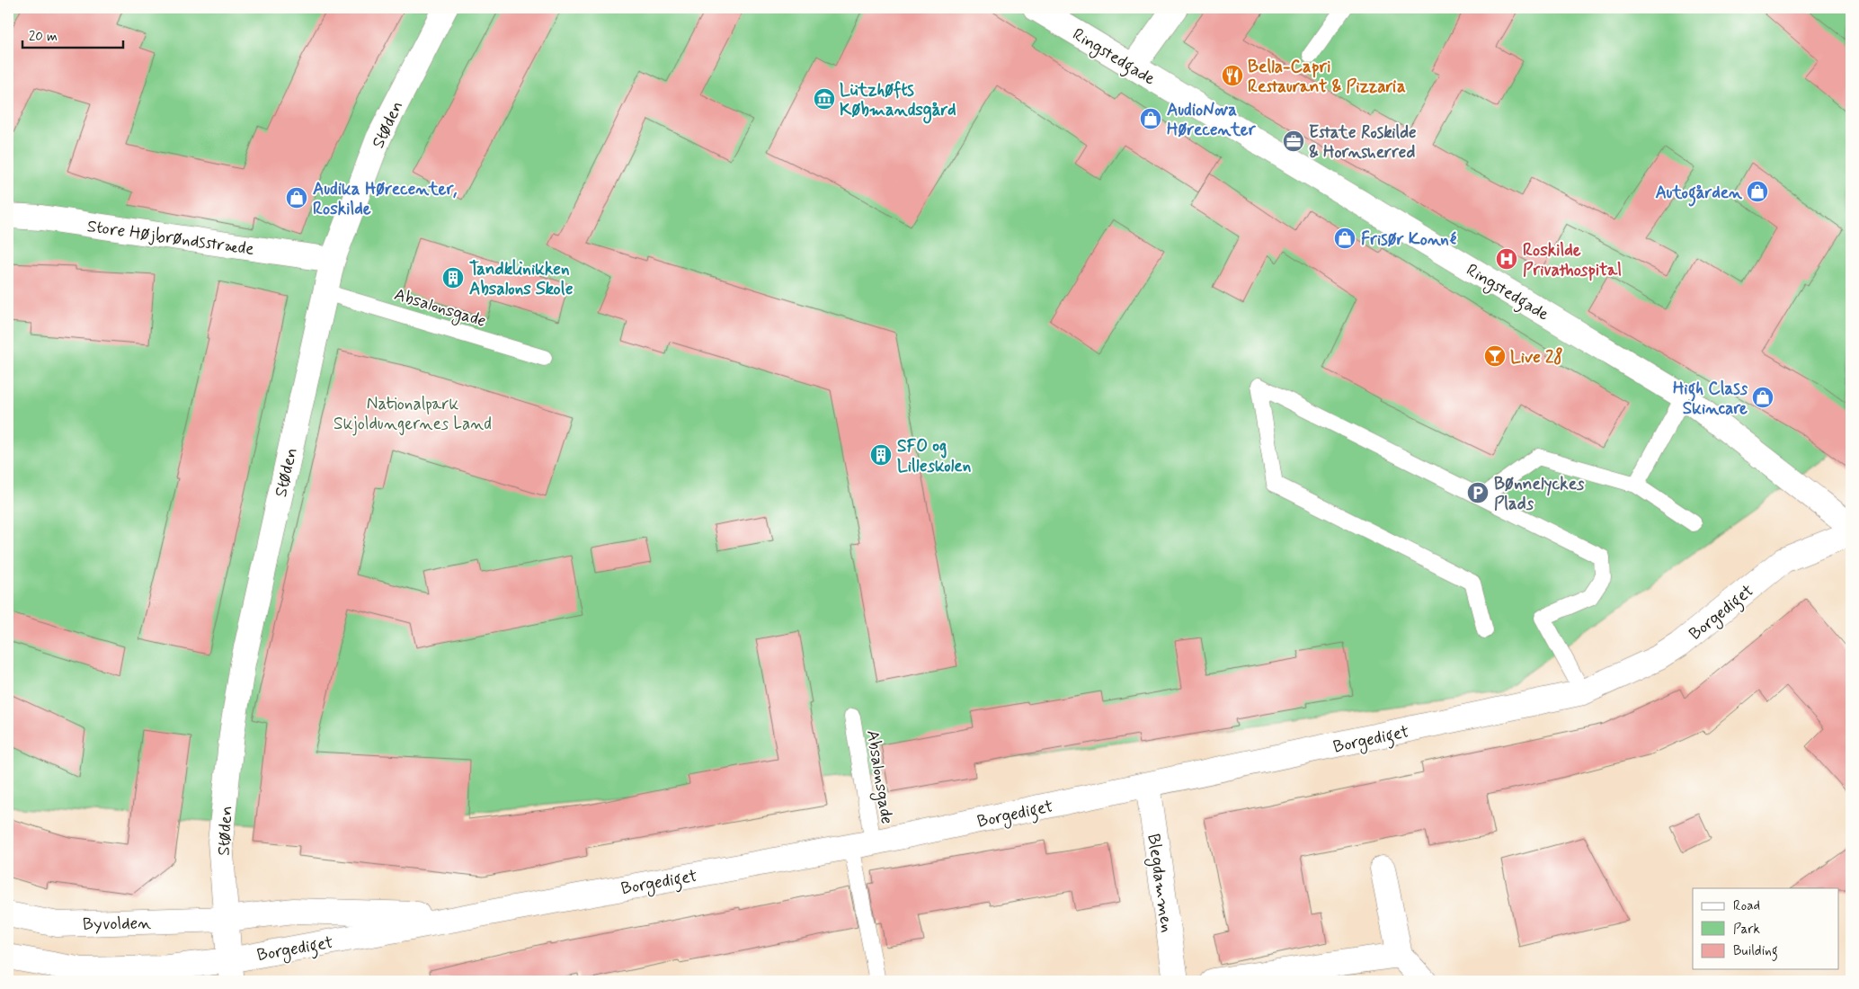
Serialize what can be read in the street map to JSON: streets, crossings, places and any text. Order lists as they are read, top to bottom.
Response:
{
  "streets": {
    "street": [
      "Ringstedgade",
      "Støden",
      "Store Højbrøndsstræde",
      "Borgediget",
      "Blegdammen",
      "Byvolden"
    ],
    "lane": ["Absalonsgade"]
  },
  "crossings": [
    ["Støden", "Store Højbrøndsstræde"],
    ["Støden", "Absalonsgade"],
    ["Støden", "Borgediget"],
    ["Støden", "Byvolden"],
    ["Absalonsgade", "Borgediget"],
    ["Borgediget", "Blegdammen"],
    ["Borgediget", "Byvolden"]
  ],
  "parks": ["Nationalpark Skjoldungernes Land"],
  "places": {
    "restaurant": ["Bella-Capri Restaurant & Pizzaria"],
    "museum": ["Lützhøfts Købmandsgård"],
    "shop": [
      "AudioNova Hørecenter",
      "Autogården",
      "Audika Hørecenter, Roskilde",
      "Frisør Konné",
      "High Class Skincare"
    ],
    "office": ["Estate Roskilde & Hornsherred"],
    "hospital": ["Roskilde Privathospital"],
    "building": ["Tandklinikken Absalons Skole", "SFO og Lilleskolen"],
    "bar": ["Live 28"],
    "parking": ["Bønnelyckes Plads"]
  },
  "legend": ["Road", "Park", "Building"],
  "scale_bar": "20 m"
}
